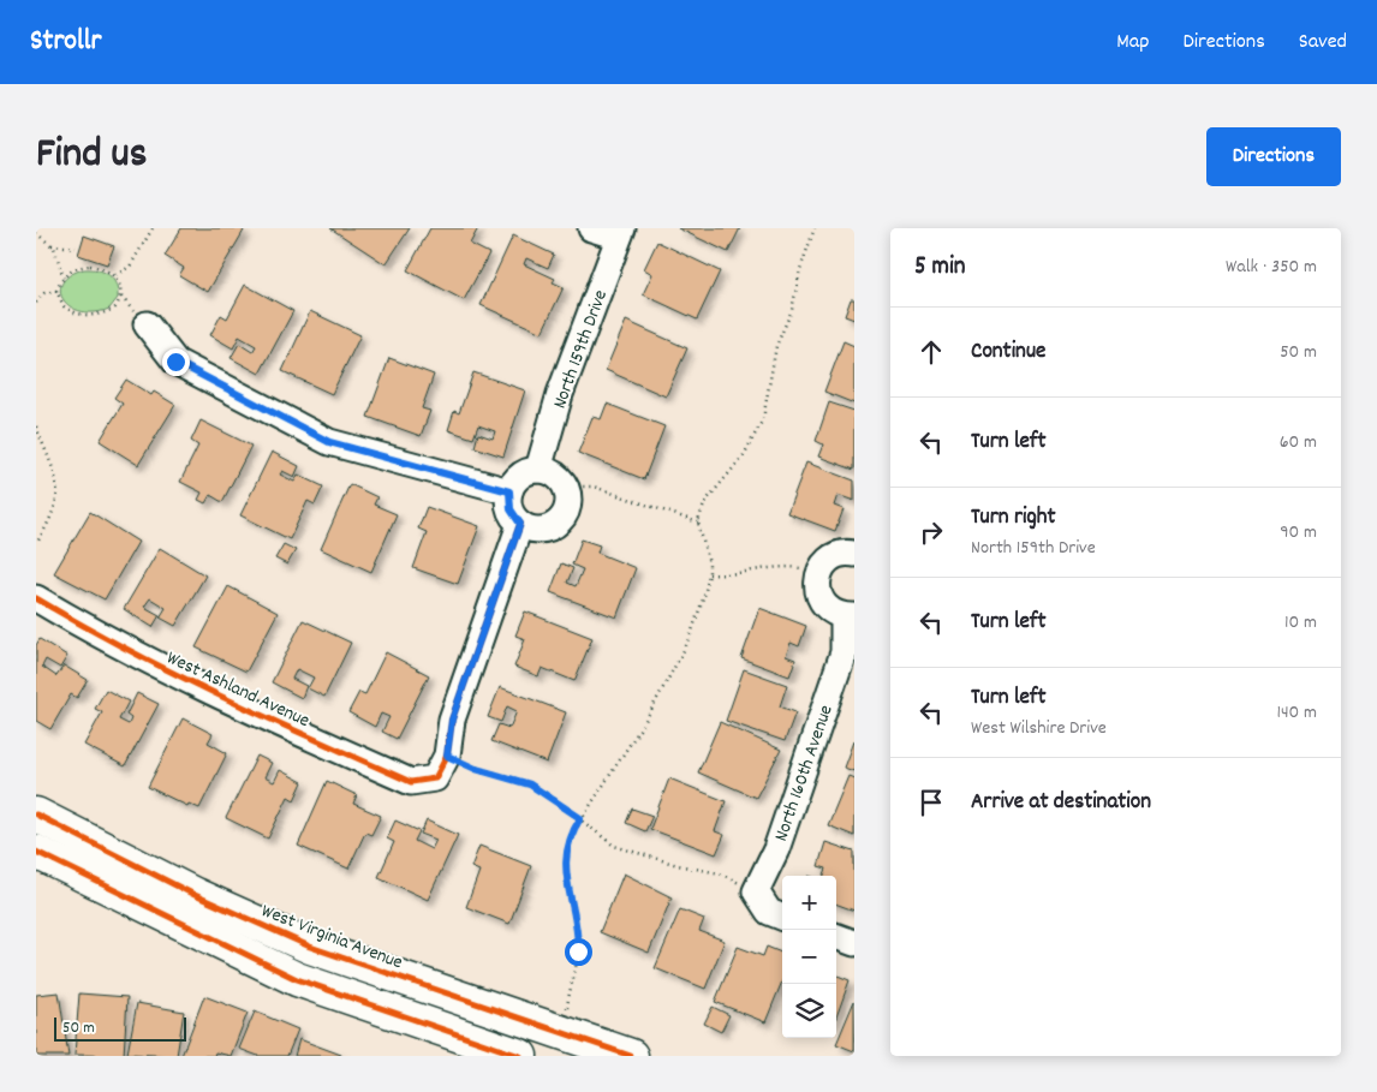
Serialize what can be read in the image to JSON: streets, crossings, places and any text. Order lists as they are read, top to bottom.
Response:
{
  "streets": {
    "main road": ["West Virginia Avenue"],
    "street": ["North 159th Drive", "West Ashland Avenue", "North 160th Avenue"]
  },
  "scale_bar": "50 m",
  "page": {
    "header": "Strollr",
    "nav": ["Map", "Directions", "Saved"],
    "title": "Find us",
    "buttons": "Directions",
    "heading": ["5 min", "Walk · 350 m"],
    "list": [
      ["Continue", "50 m"],
      ["Turn left", "60 m"],
      ["Turn right", "North 159th Drive", "90 m"],
      ["Turn left", "10 m"],
      ["Turn left", "West Wilshire Drive", "140 m"],
      "Arrive at destination"
    ],
    "map_buttons": ["+", "−"],
    "scale": "50 m"
  }
}
